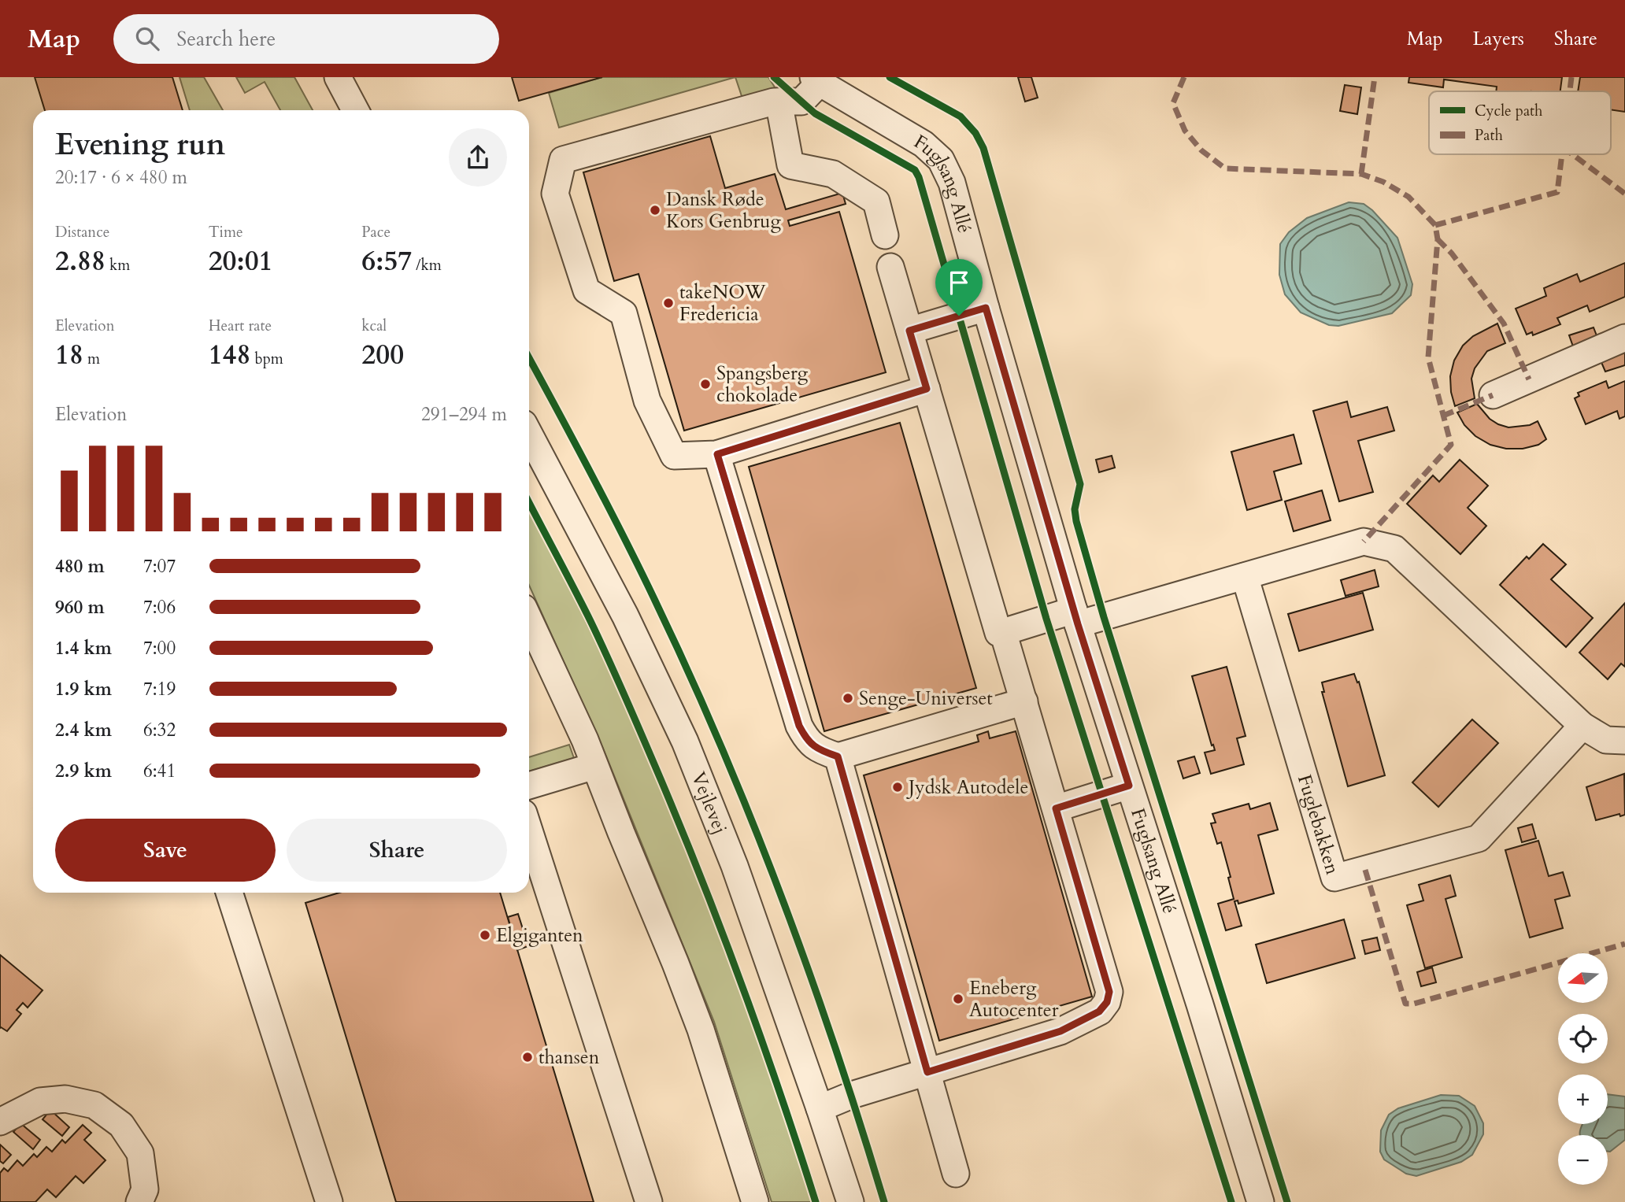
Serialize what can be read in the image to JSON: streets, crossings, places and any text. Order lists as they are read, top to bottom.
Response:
{
  "streets": {
    "street": ["Fuglsang Allé", "Vejlevej", "Fuglebakken"]
  },
  "places": [
    "Dansk Røde Kors Genbrug",
    "takeNOW Fredericia",
    "Spangsberg chokolade",
    "Senge-Universet",
    "Jydsk Autodele",
    "Elgiganten",
    "Eneberg Autocenter",
    "thansen"
  ],
  "legend": ["Cycle path", "Path"],
  "north": "left",
  "page": {
    "header": "Map",
    "search": "Search here",
    "nav": ["Map", "Layers", "Share"],
    "heading": ["Evening run", "20:17 · 6 × 480 m"],
    "stats": [
      ["Distance", "2.88 km"],
      ["Time", "20:01"],
      ["Pace", "6:57 /km"],
      ["Elevation", "18 m"],
      ["Heart rate", "148 bpm"],
      ["kcal", "200"]
    ],
    "chart": ["Elevation", "291–294 m"],
    "list": [
      {
        "name": "480 m",
        "note": "7:07"
      },
      {
        "name": "960 m",
        "note": "7:06"
      },
      {
        "name": "1.4 km",
        "note": "7:00"
      },
      {
        "name": "1.9 km",
        "note": "7:19"
      },
      {
        "name": "2.4 km",
        "note": "6:32"
      },
      {
        "name": "2.9 km",
        "note": "6:41"
      }
    ],
    "buttons": ["Save", "Share"],
    "map_buttons": ["+", "−"]
  }
}
